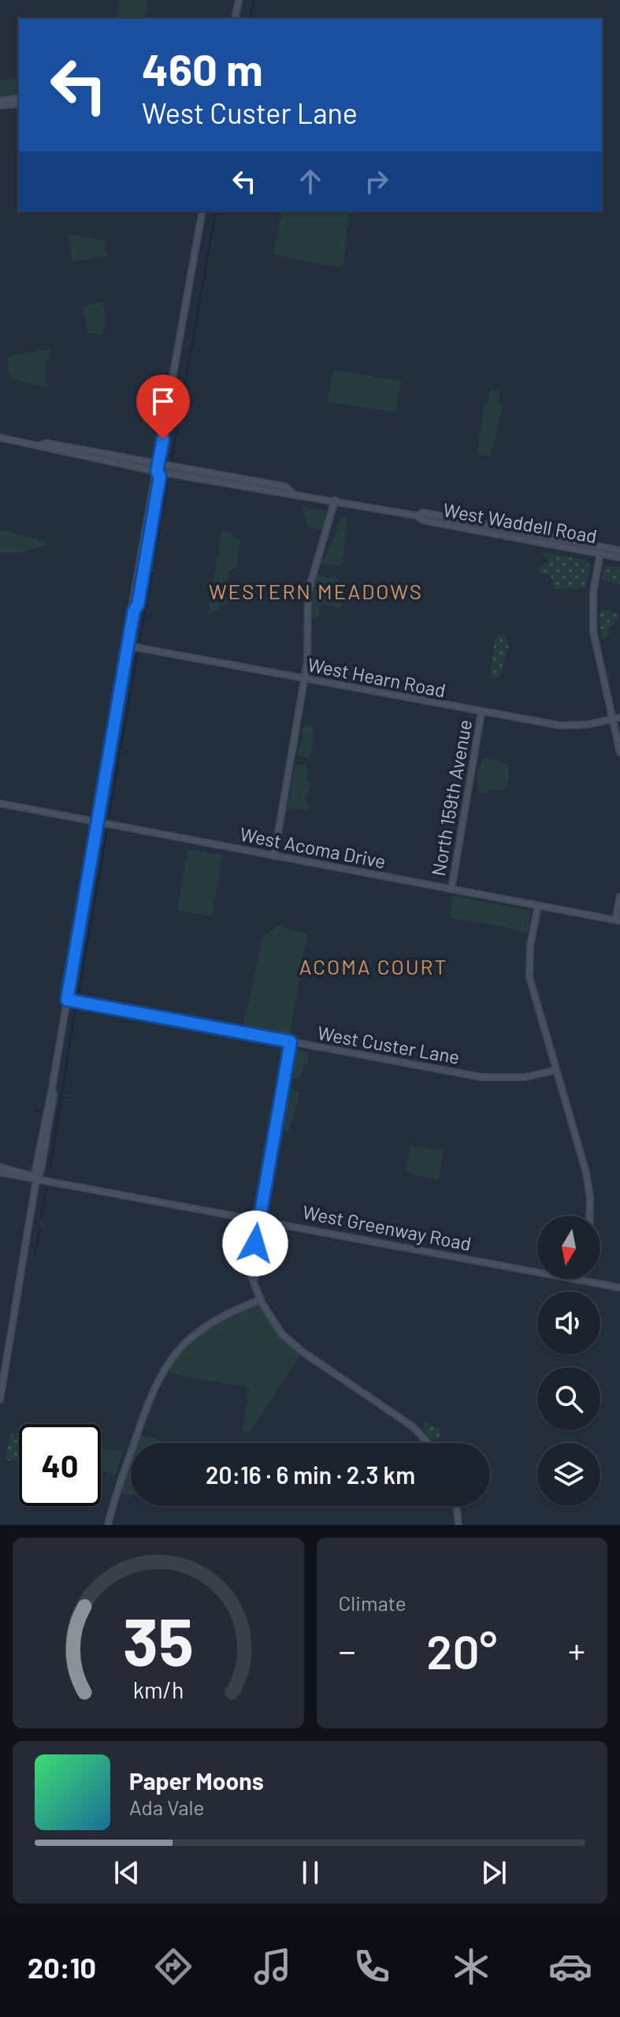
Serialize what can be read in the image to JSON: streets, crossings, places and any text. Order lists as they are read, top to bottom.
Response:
{
  "streets": {
    "street": [
      "West Waddell Road",
      "West Hearn Road",
      "North 159th Avenue",
      "West Acoma Drive",
      "West Custer Lane",
      "West Greenway Road"
    ]
  },
  "crossings": [
    ["West Hearn Road", "North 159th Avenue"],
    ["North 159th Avenue", "West Acoma Drive"]
  ],
  "districts": ["WESTERN MEADOWS", "ACOMA COURT"],
  "north": "bottom",
  "page": {
    "turn": ["460 m", "West Custer Lane"],
    "limit": "40",
    "trip": "20:16 · 6 min · 2.3 km",
    "tile": "Climate",
    "heat": ["−", "20°", "+"],
    "song": ["Paper Moons", "Ada Vale"],
    "tabs": "20:10",
    "gauge": ["35", "km/h"]
  }
}
